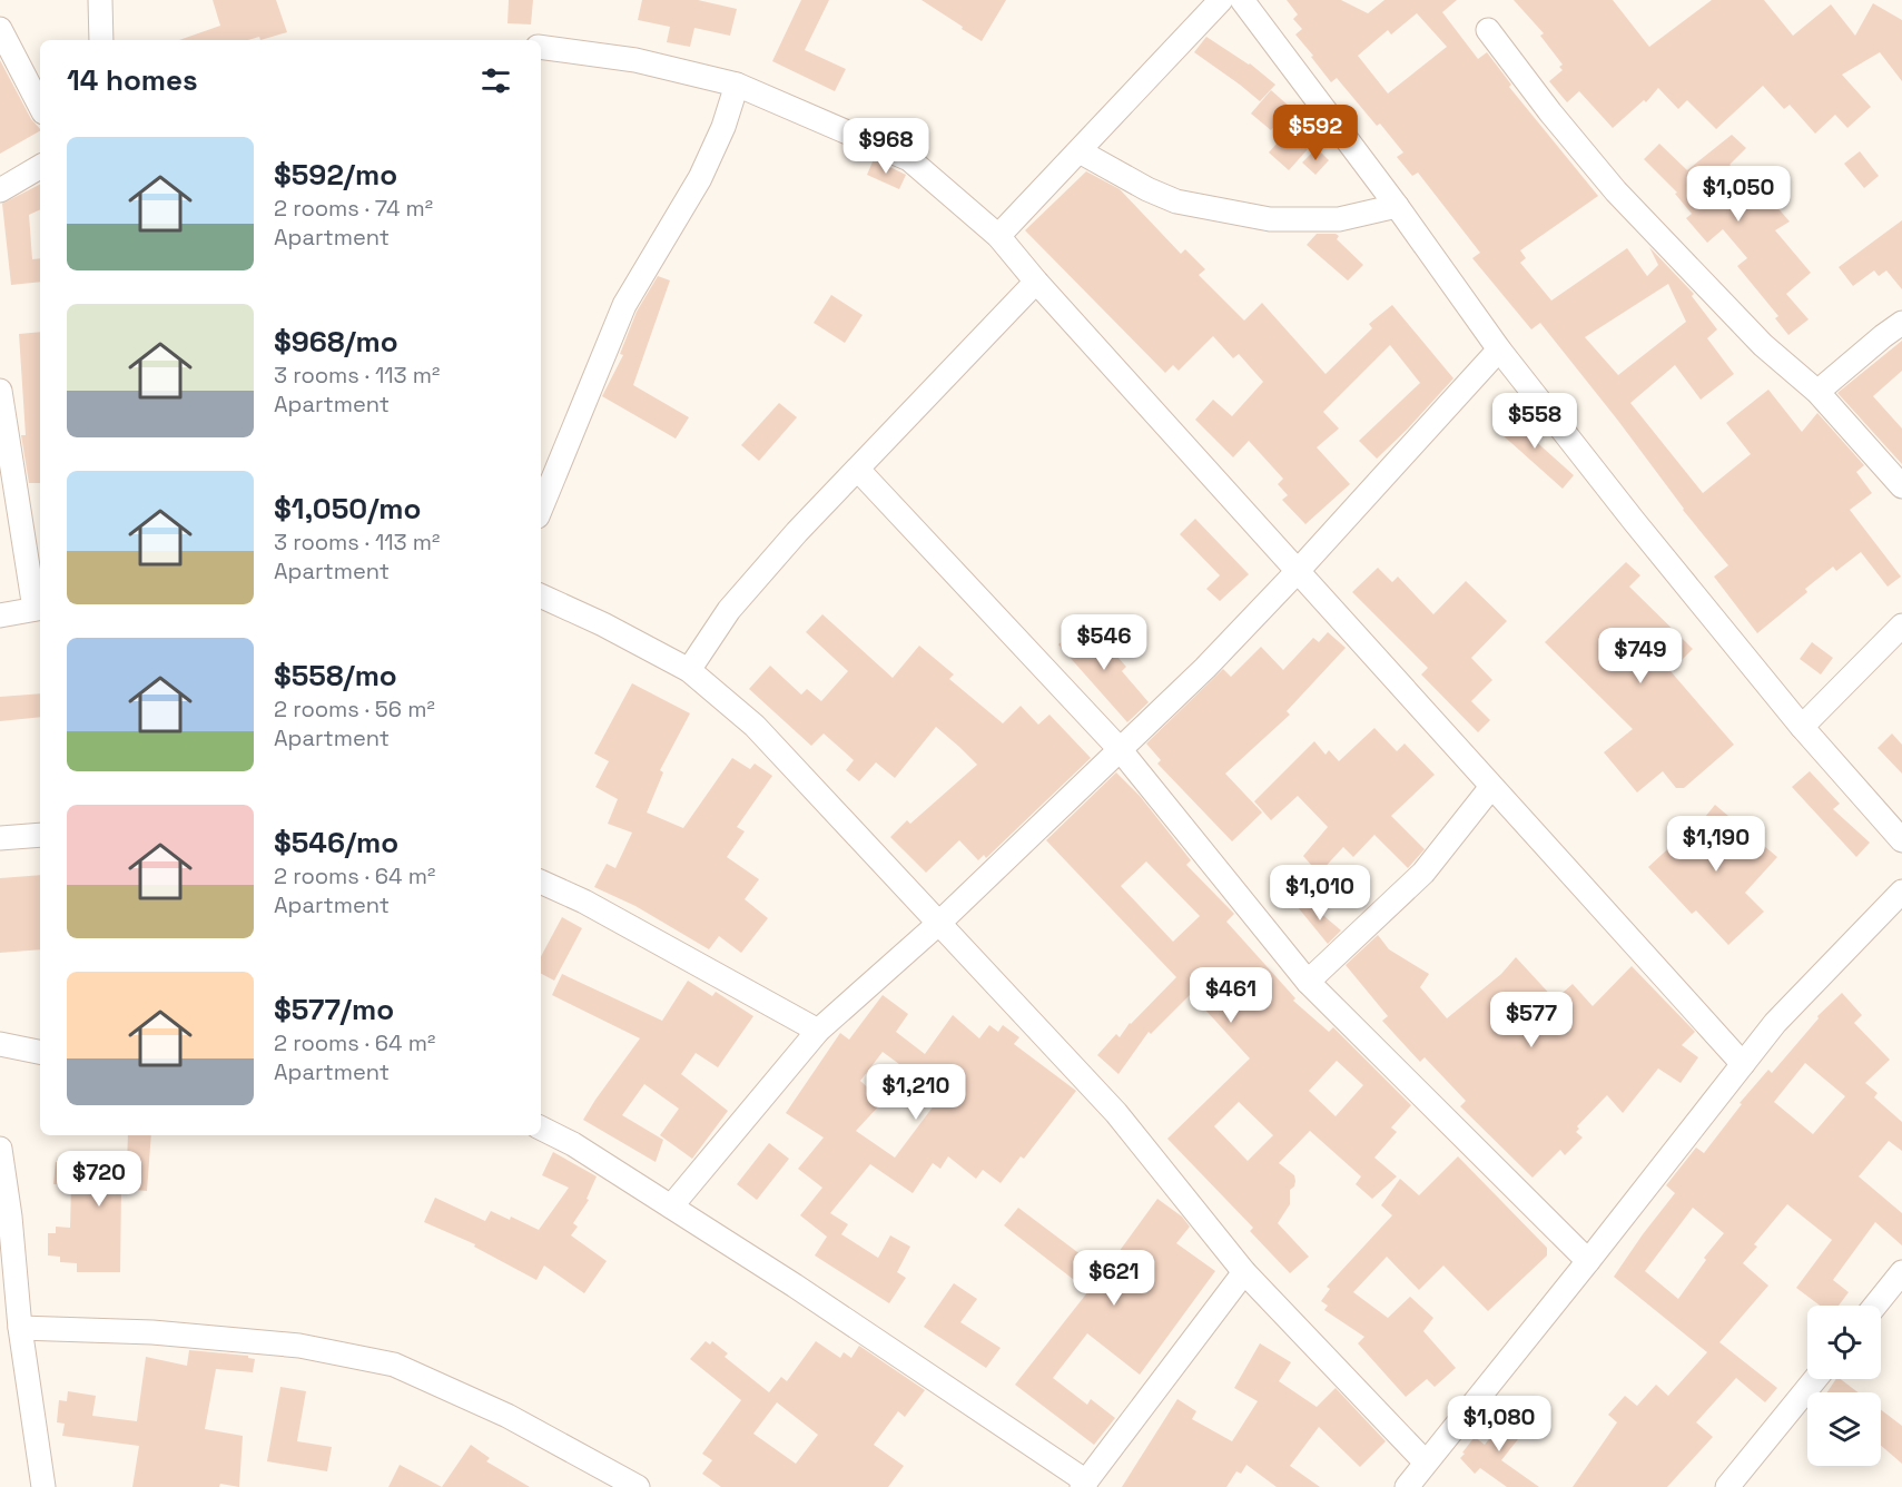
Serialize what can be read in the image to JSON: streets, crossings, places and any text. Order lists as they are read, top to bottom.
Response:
{
  "page": {
    "heading": "14 homes",
    "price": [
      "$592",
      "$968",
      "$1,050",
      "$558",
      "$546",
      "$749",
      "$1,190",
      "$1,010",
      "$461",
      "$577",
      "$1,210",
      "$720",
      "$621",
      "$1,080"
    ],
    "list": [
      {
        "name": "$592/mo",
        "note": "2 rooms · 74 m² · Apartment"
      },
      {
        "name": "$968/mo",
        "note": "3 rooms · 113 m² · Apartment"
      },
      {
        "name": "$1,050/mo",
        "note": "3 rooms · 113 m² · Apartment"
      },
      {
        "name": "$558/mo",
        "note": "2 rooms · 56 m² · Apartment"
      },
      {
        "name": "$546/mo",
        "note": "2 rooms · 64 m² · Apartment"
      },
      {
        "name": "$577/mo",
        "note": "2 rooms · 64 m² · Apartment"
      }
    ]
  }
}
